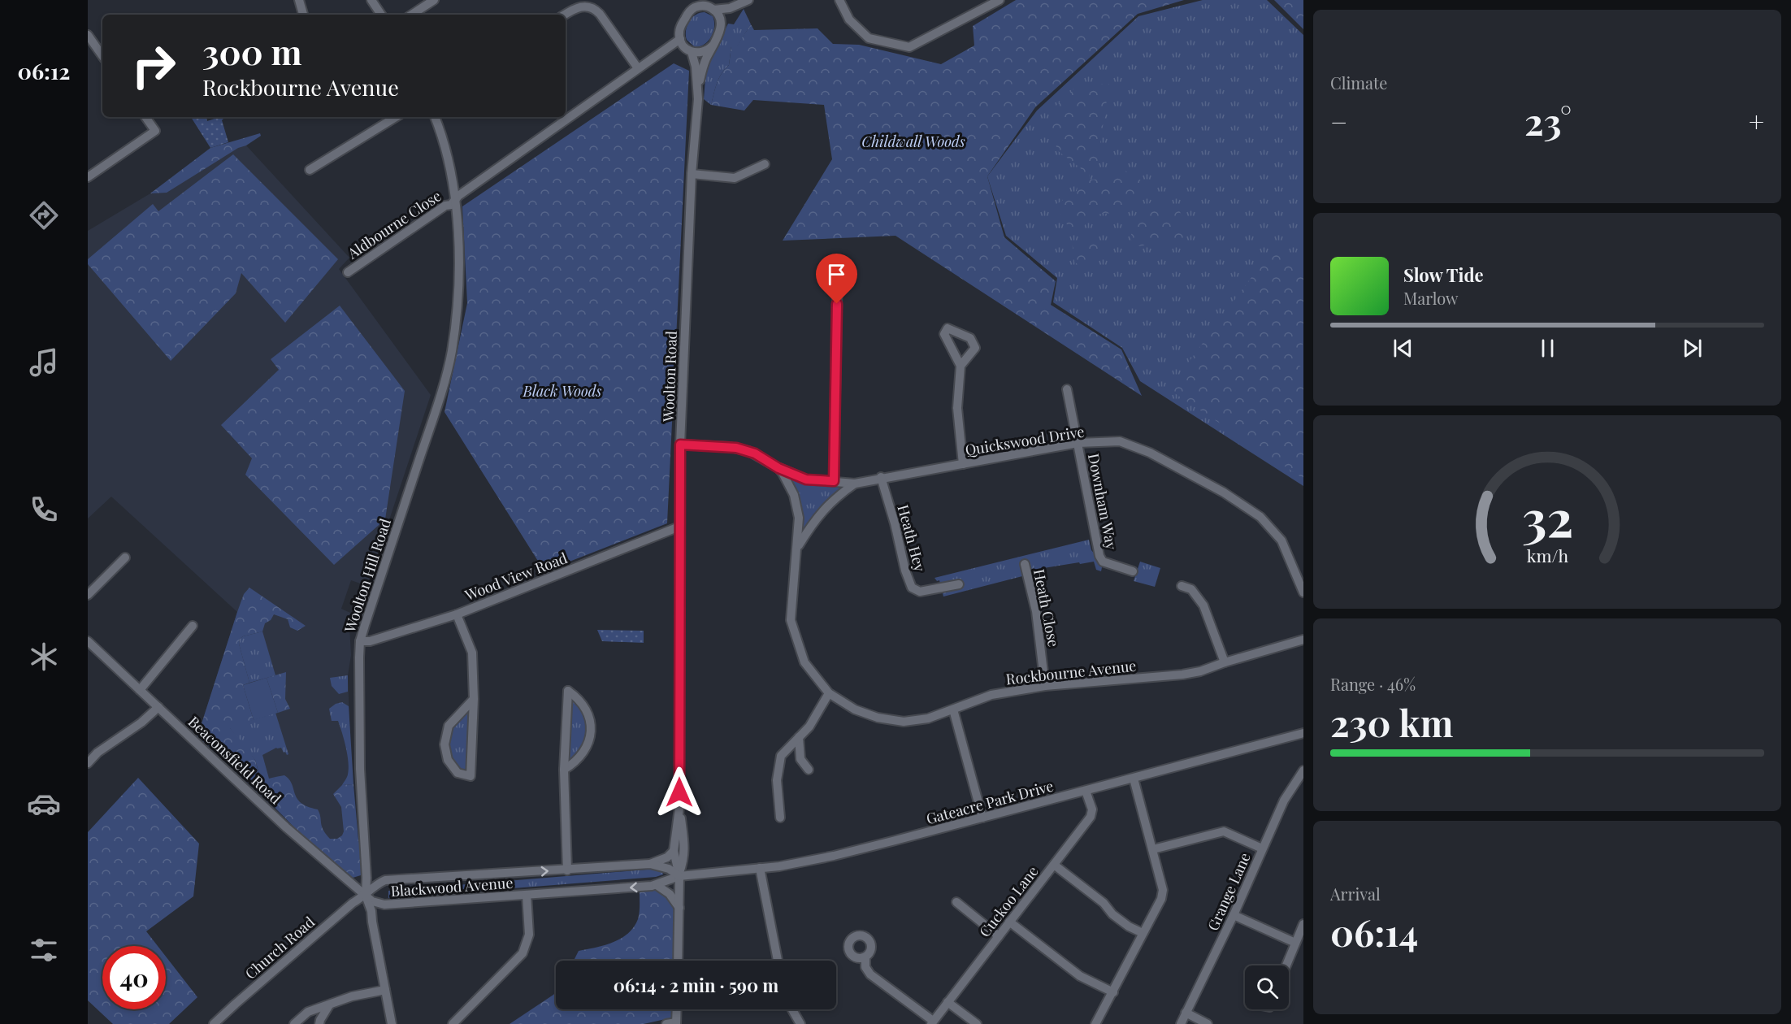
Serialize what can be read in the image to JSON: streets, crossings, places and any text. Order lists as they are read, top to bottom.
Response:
{
  "streets": {
    "street": [
      "Aldbourne Close",
      "Woolton Road",
      "Quickswood Drive",
      "Downham Way",
      "Heath Hey",
      "Woolton Hill Road",
      "Wood View Road",
      "Heath Close",
      "Rockbourne Avenue",
      "Beaconsfield Road",
      "Gateacre Park Drive",
      "Blackwood Avenue",
      "Grange Lane",
      "Cuckoo Lane",
      "Church Road"
    ]
  },
  "crossings": [
    ["Aldbourne Close", "Woolton Road"],
    ["Aldbourne Close", "Woolton Hill Road"],
    ["Woolton Road", "Wood View Road"],
    ["Woolton Road", "Rockbourne Avenue"],
    ["Woolton Road", "Gateacre Park Drive"],
    ["Woolton Road", "Blackwood Avenue"],
    ["Quickswood Drive", "Downham Way"],
    ["Quickswood Drive", "Heath Hey"],
    ["Quickswood Drive", "Rockbourne Avenue"],
    ["Woolton Hill Road", "Wood View Road"],
    ["Woolton Hill Road", "Beaconsfield Road"],
    ["Woolton Hill Road", "Blackwood Avenue"],
    ["Woolton Hill Road", "Church Road"],
    ["Heath Close", "Rockbourne Avenue"],
    ["Beaconsfield Road", "Blackwood Avenue"],
    ["Beaconsfield Road", "Church Road"],
    ["Gateacre Park Drive", "Blackwood Avenue"],
    ["Gateacre Park Drive", "Cuckoo Lane"],
    ["Blackwood Avenue", "Church Road"]
  ],
  "parks": ["Childwall Woods", "Black Woods"],
  "page": {
    "tabs": "06:12",
    "tile": [
      "Climate",
      ["Range · 46%", "230 km"],
      ["Arrival", "06:14"]
    ],
    "turn": ["300 m", "Rockbourne Avenue"],
    "heat": ["−", "23°", "+"],
    "song": ["Slow Tide", "Marlow"],
    "limit": "40",
    "trip": "06:14 · 2 min · 590 m",
    "gauge": ["32", "km/h"]
  }
}
